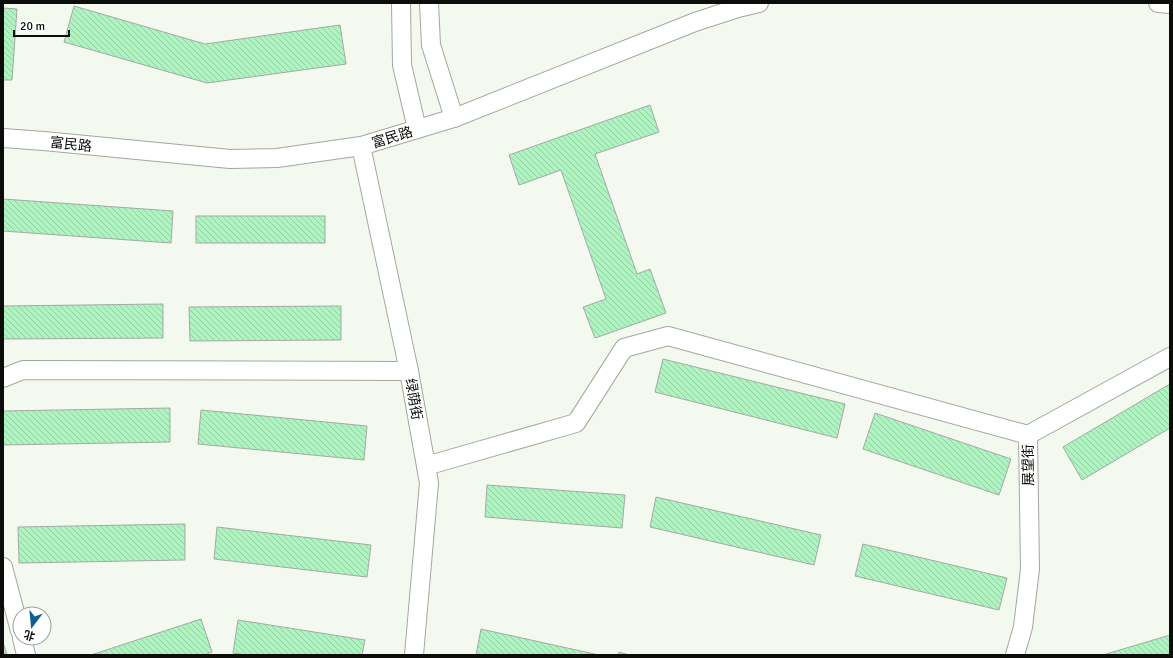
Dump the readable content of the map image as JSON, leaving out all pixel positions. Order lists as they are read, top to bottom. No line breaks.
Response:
{"streets":{"street":["富民路","绿荫街","展望街"]},"crossings":[["富民路","绿荫街"]],"scale_bar":"20 m","north":"bottom"}
